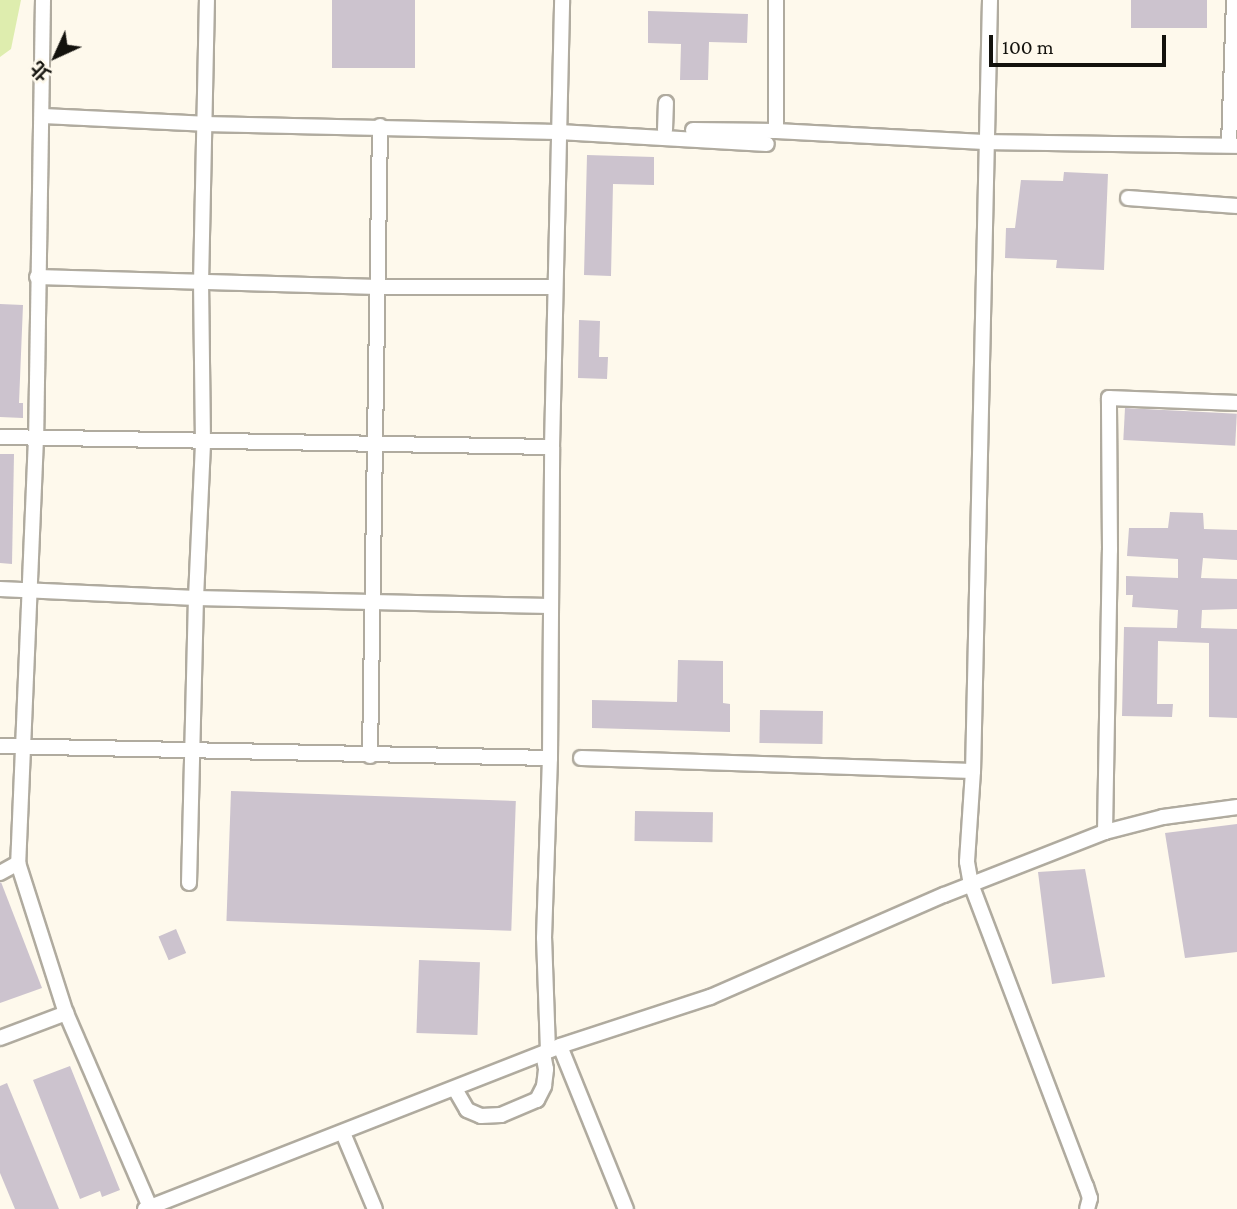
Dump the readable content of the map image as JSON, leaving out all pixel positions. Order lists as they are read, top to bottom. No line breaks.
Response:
{"scale_bar":"100 m","north":"bottom left"}
